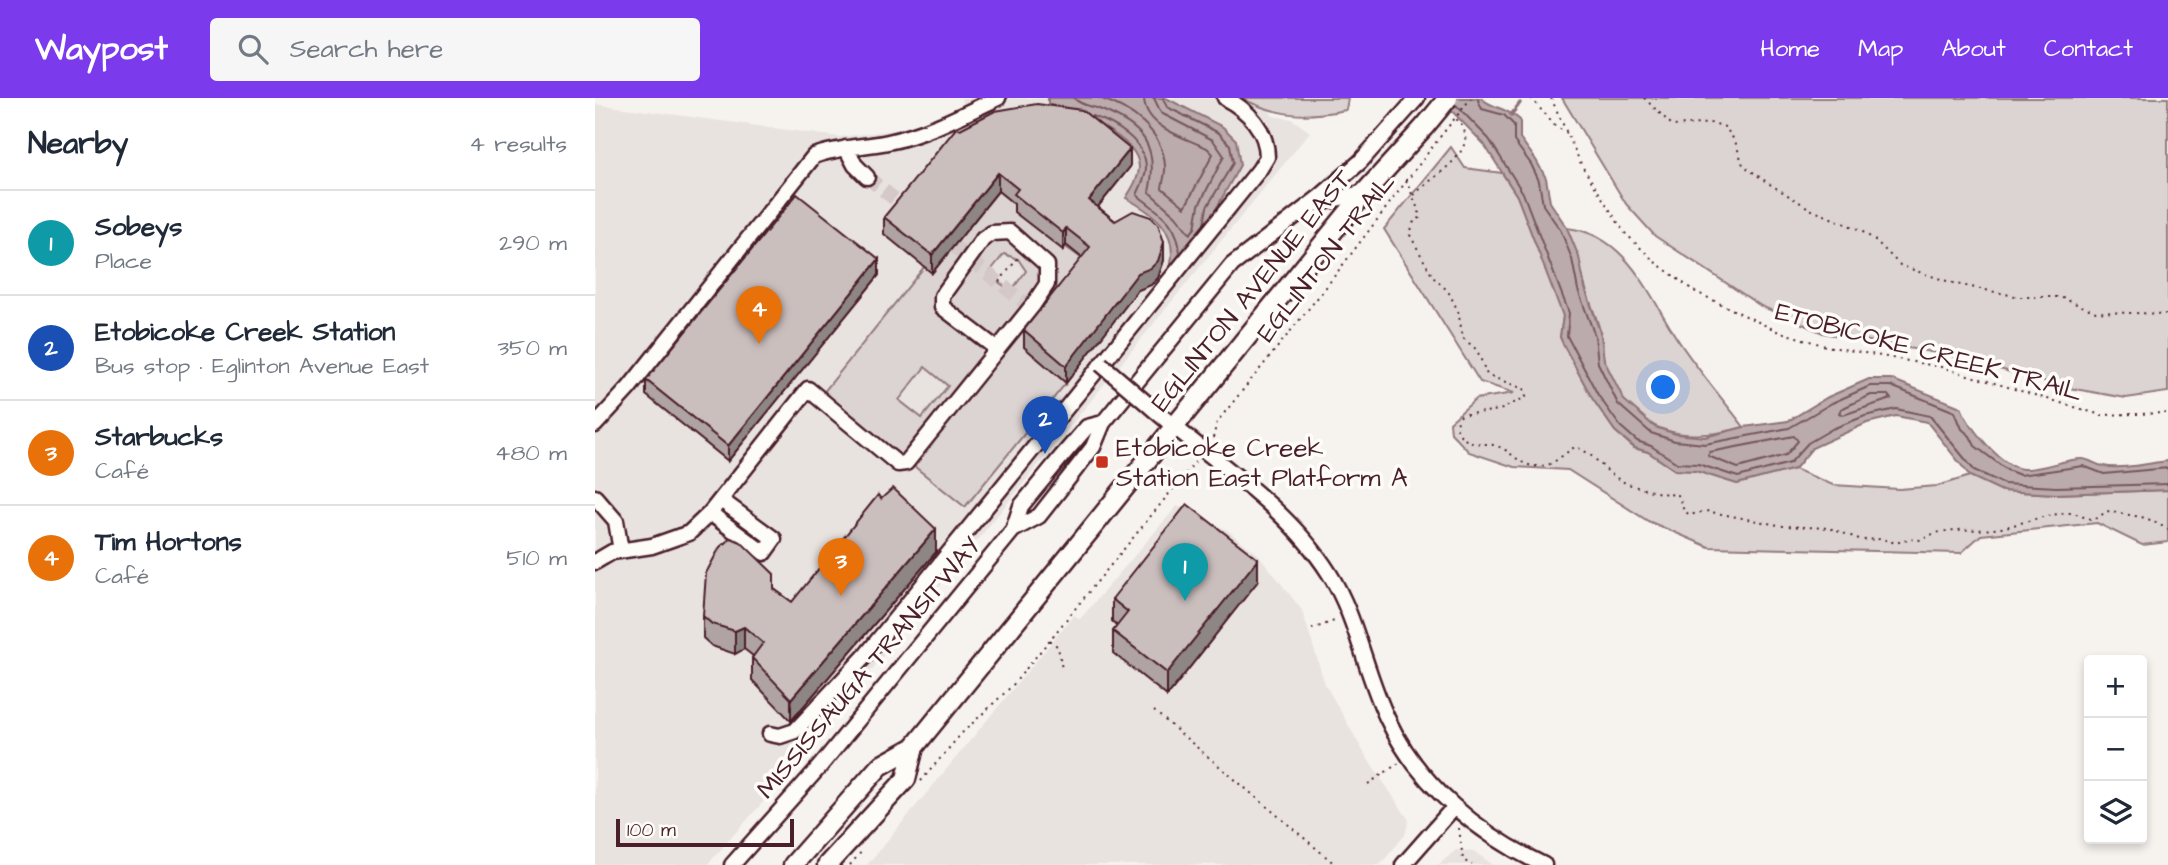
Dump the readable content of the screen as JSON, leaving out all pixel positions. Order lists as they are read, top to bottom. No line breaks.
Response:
{"streets":{"main road":["EGLINTON AVENUE EAST"],"street":["MISSISSAUGA TRANSITWAY"],"path":["EGLINTON TRAIL","ETOBICOKE CREEK TRAIL"]},"crossings":[["EGLINTON TRAIL","EGLINTON AVENUE EAST"],["EGLINTON AVENUE EAST","MISSISSAUGA TRANSITWAY"]],"places":{"transit":["Etobicoke Creek Station East Platform A"]},"scale_bar":"100 m","page":{"header":"Waypost","search":"Search here","nav":["Home","Map","About","Contact"],"heading":["Nearby","4 results"],"list":[{"mark":"1","name":"Sobeys","note":"Place","value":"290 m"},{"mark":"2","name":"Etobicoke Creek Station","note":"Bus stop · Eglinton Avenue East","value":"350 m"},{"mark":"3","name":"Starbucks","note":"Café","value":"480 m"},{"mark":"4","name":"Tim Hortons","note":"Café","value":"510 m"}],"pins":["4","2","3","1"],"map_buttons":["+","−"],"scale":"100 m"}}
